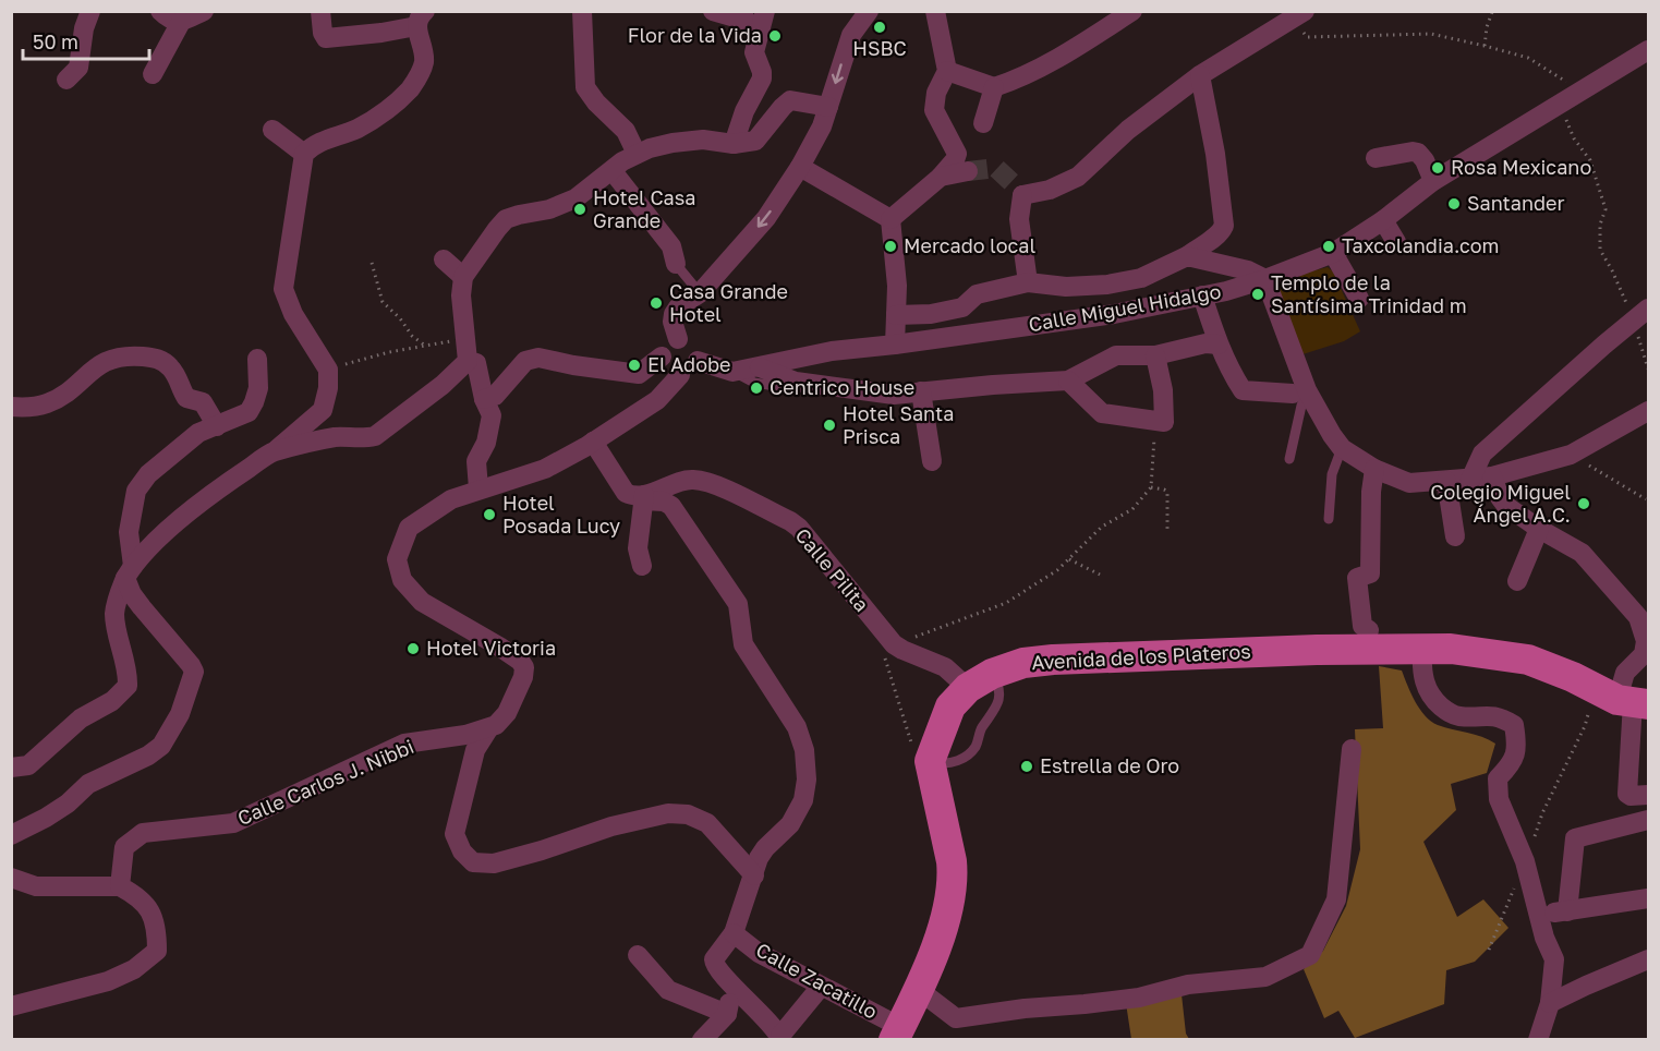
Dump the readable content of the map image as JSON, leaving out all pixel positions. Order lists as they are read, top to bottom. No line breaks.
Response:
{"streets":{"main road":["Avenida de los Plateros"],"street":["Calle Miguel Hidalgo","Calle Pilita","Calle Carlos J. Nibbi","Calle Zacatillo"]},"crossings":[["Calle Miguel Hidalgo","Calle Carlos J. Nibbi"],["Calle Pilita","Avenida de los Plateros"],["Calle Pilita","Calle Zacatillo"]],"places":["HSBC","Flor de la Vida","Rosa Mexicano","Santander","Hotel Casa Grande","Mercado local","Taxcolandia.com","Templo de la Santísima Trinidad m","Casa Grande Hotel","El Adobe","Centrico House","Hotel Santa Prisca","Colegio Miguel Ángel A.C.","Hotel Posada Lucy","Hotel Victoria","Estrella de Oro"],"scale_bar":"50 m"}
